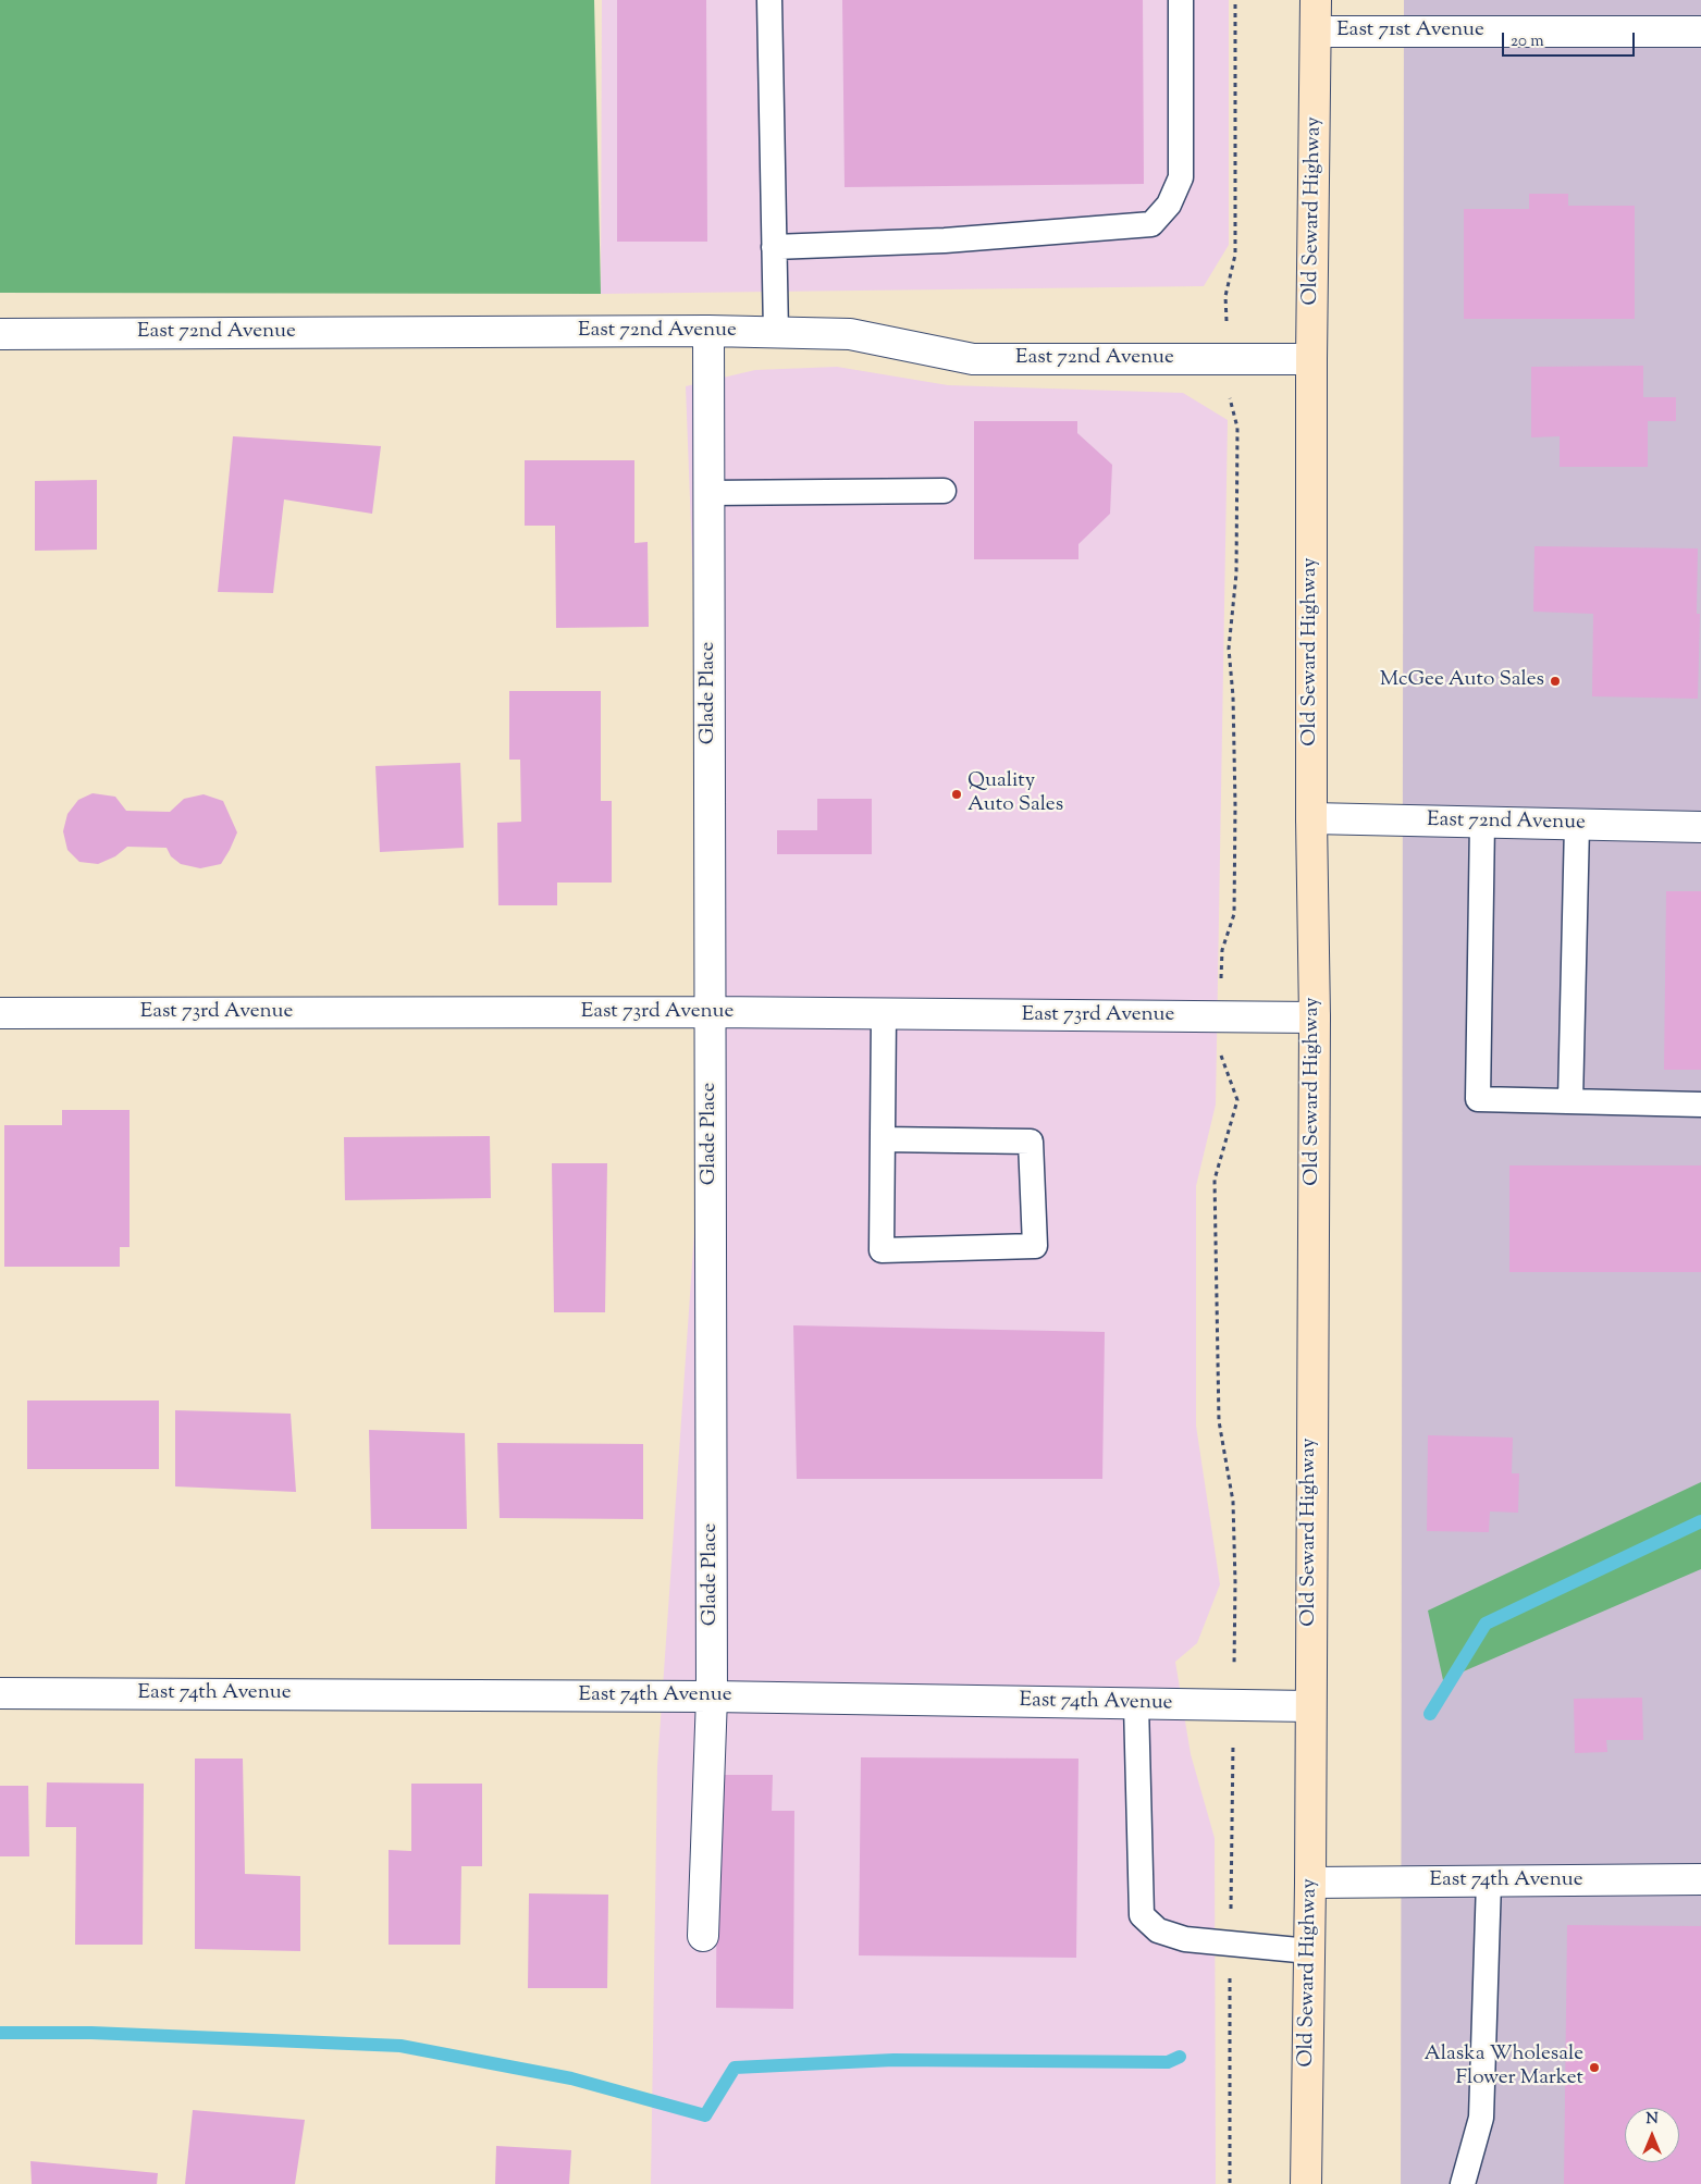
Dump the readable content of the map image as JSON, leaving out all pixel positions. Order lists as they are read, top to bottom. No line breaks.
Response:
{"streets":{"main road":["Old Seward Highway"],"street":["East 71st Avenue","East 72nd Avenue","Glade Place","East 73rd Avenue","East 74th Avenue"]},"crossings":[["East 71st Avenue","Old Seward Highway"],["Old Seward Highway","East 72nd Avenue"],["Old Seward Highway","East 73rd Avenue"],["Old Seward Highway","East 74th Avenue"],["East 72nd Avenue","Glade Place"],["Glade Place","East 73rd Avenue"],["Glade Place","East 74th Avenue"]],"places":["McGee Auto Sales","Quality Auto Sales","Alaska Wholesale Flower Market"],"scale_bar":"20 m","north":"top"}
